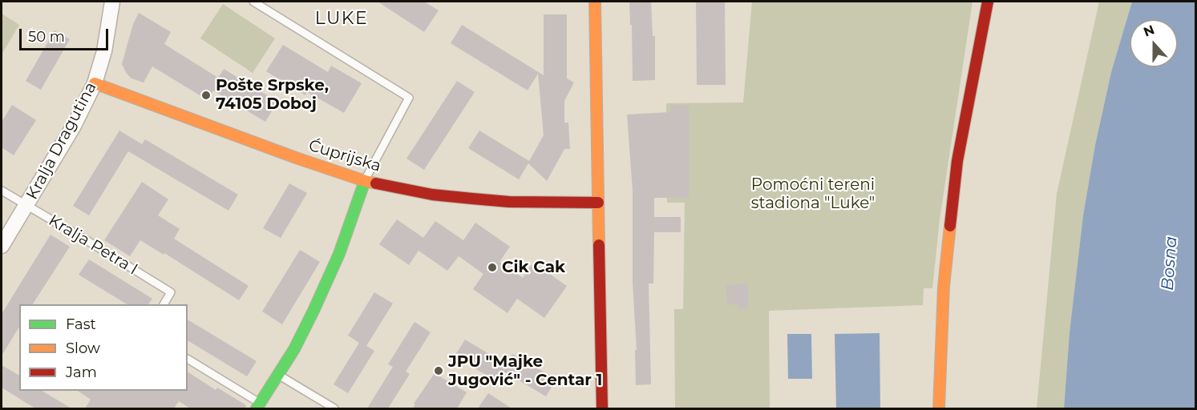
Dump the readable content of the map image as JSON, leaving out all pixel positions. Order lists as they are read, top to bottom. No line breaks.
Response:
{"streets":{"street":["Kralja Dragutina","Ćuprijska"],"lane":["Kralja Petra I"]},"crossings":[["Kralja Dragutina","Ćuprijska"],["Kralja Dragutina","Kralja Petra I"]],"districts":["LUKE"],"water":["Bosna"],"parks":["Pomoćni tereni stadiona \"Luke\""],"places":["Pošte Srpske, 74105 Doboj","Cik Cak","JPU \"Majke Jugović\" - Centar 1"],"legend":["Fast","Slow","Jam"],"scale_bar":"50 m","north":"top"}
